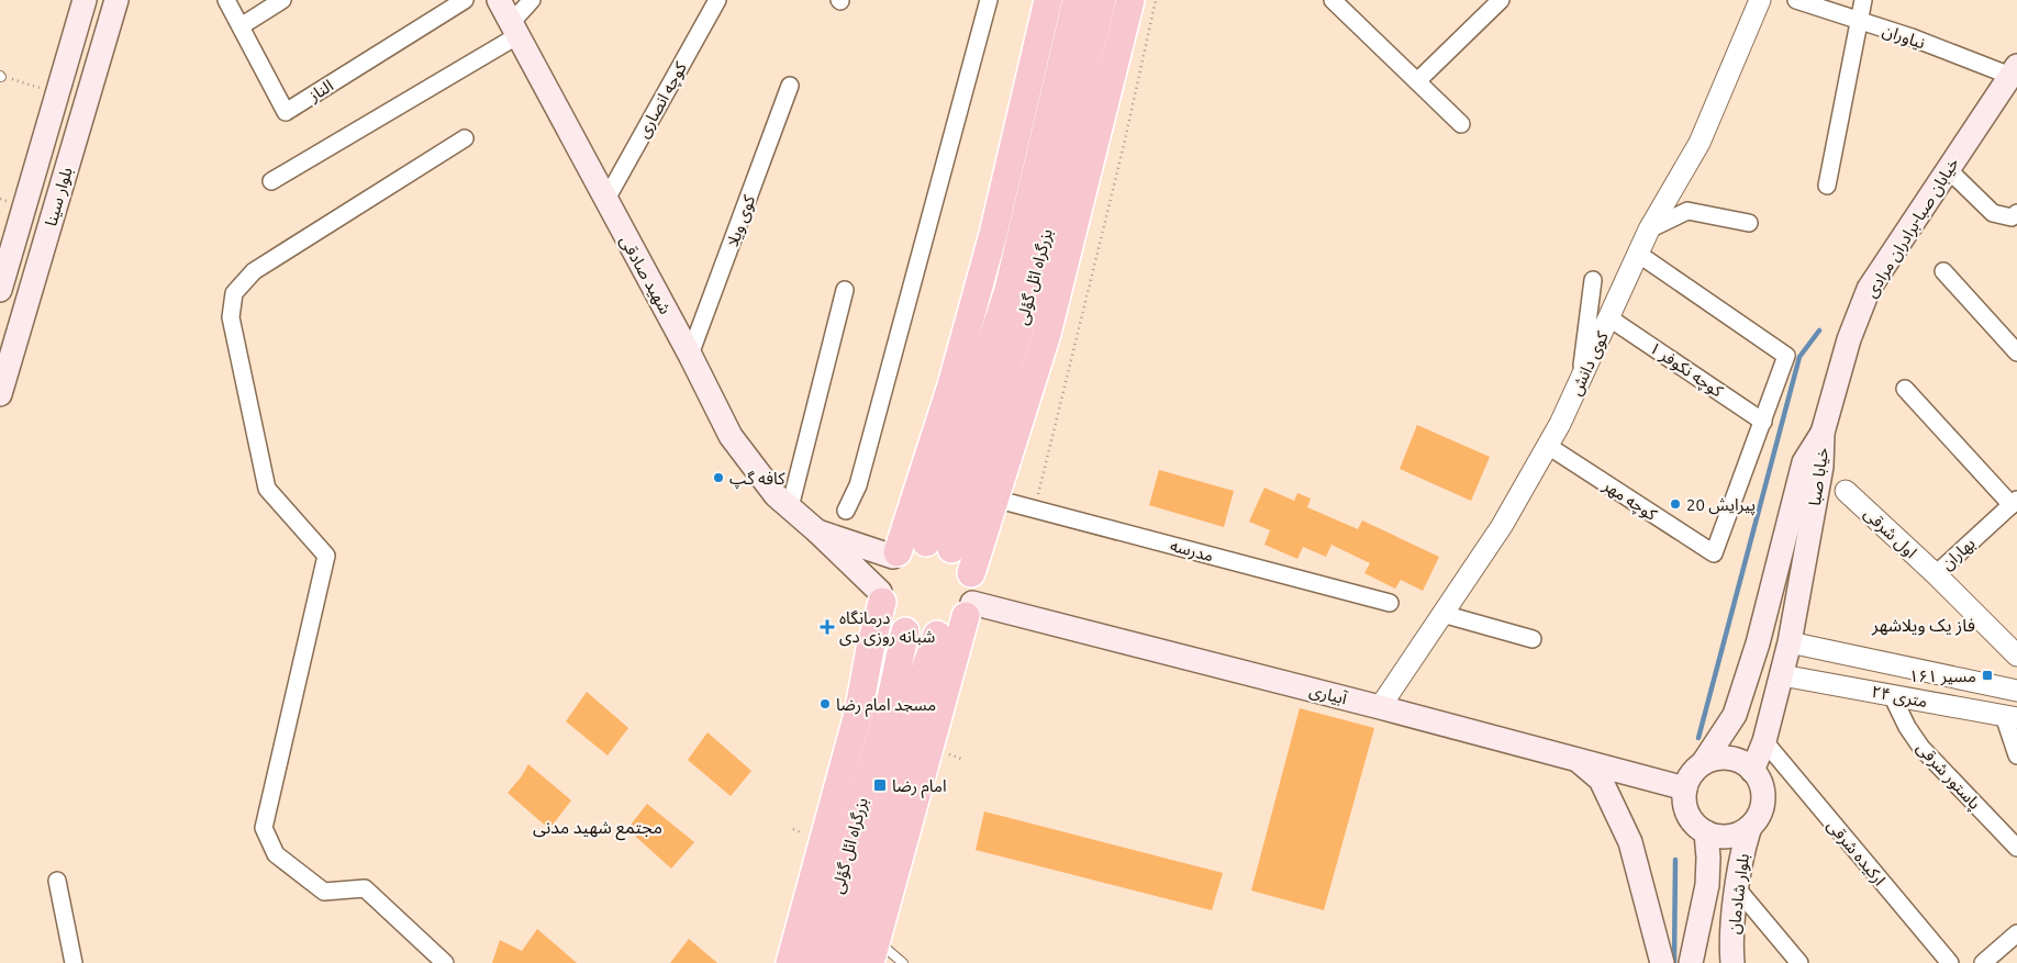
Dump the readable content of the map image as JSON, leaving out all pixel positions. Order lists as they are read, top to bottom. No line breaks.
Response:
{"streets":{"highway":["بزرگراه ائل گؤلی"],"main road":["بلوار سینا","خیابان صبا-برادران مرادی","شهید صادقی","خیابا صبا","آبیاری","بلوار شادمان"],"street":["نیاوران","الناز","کوچه انصاری","کوی ویلا","کوی دانش","کوچه نکوفر ۱","کوچه مهر","اول شرقی","مدرسه","بهاران","۲۴ متری","پاستور شرقی","ارکیده شرقی"]},"crossings":[["نیاوران","خیابان صبا-برادران مرادی"],["کوچه انصاری","شهید صادقی"],["کوی ویلا","شهید صادقی"],["خیابان صبا-برادران مرادی","خیابا صبا"],["شهید صادقی","بزرگراه ائل گؤلی"],["شهید صادقی","آبیاری"],["بزرگراه ائل گؤلی","آبیاری"],["کوی دانش","کوچه نکوفر ۱"],["کوی دانش","کوچه مهر"],["کوی دانش","آبیاری"],["کوچه نکوفر ۱","کوچه مهر"],["خیابا صبا","آبیاری"],["خیابا صبا","۲۴ متری"],["خیابا صبا","ارکیده شرقی"],["خیابا صبا","بلوار شادمان"],["اول شرقی","بهاران"],["آبیاری","بلوار شادمان"],["۲۴ متری","پاستور شرقی"]],"districts":["فاز یک ویلاشهر","مجتمع شهید مدنی"],"places":{"other":["کافه گپ","پیرایش 20","مسجد امام رضا"],"health":["درمانگاه شبانه روزی دی"],"transit":["مسیر ۱۶۱","امام رضا"]}}
